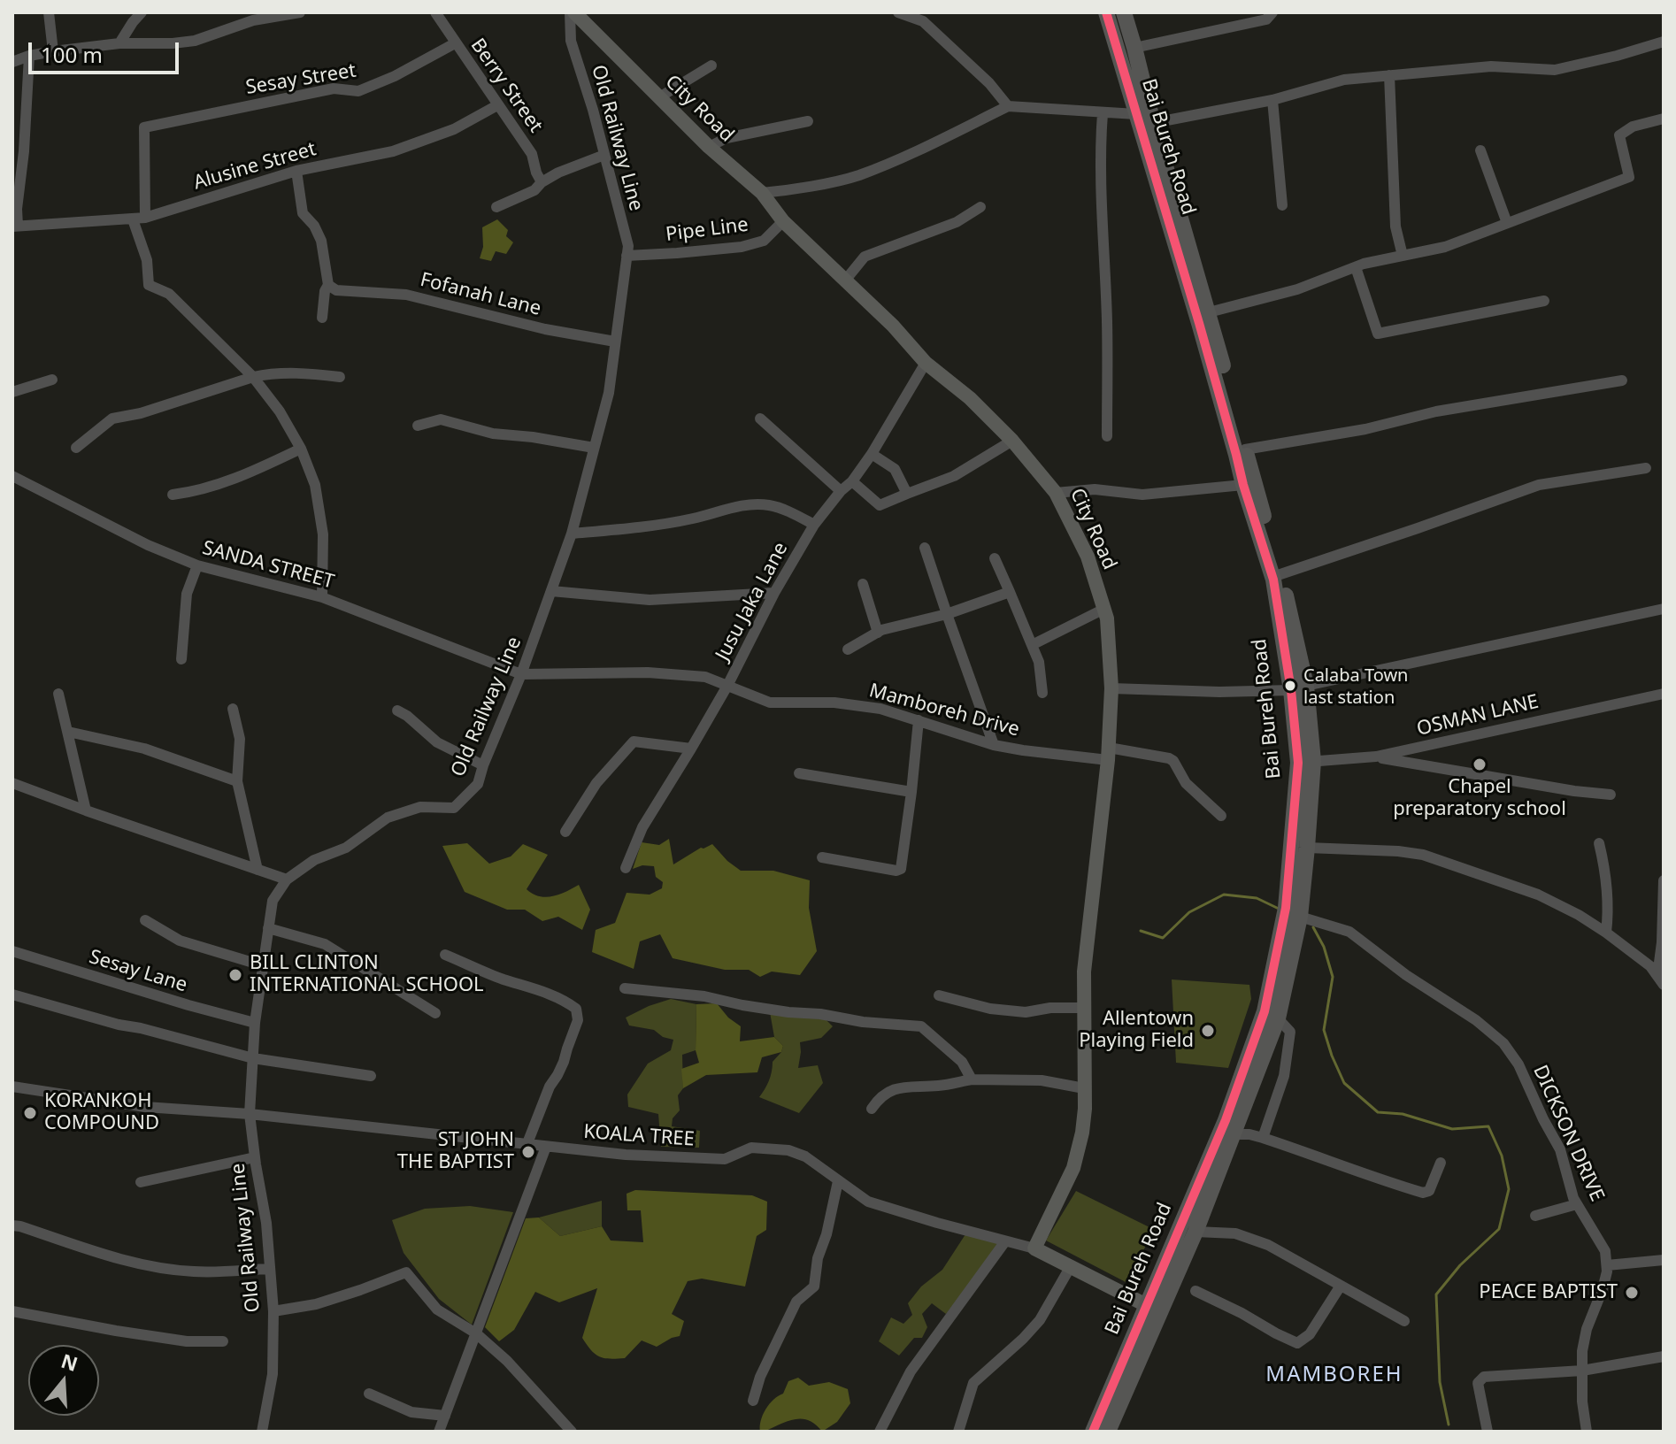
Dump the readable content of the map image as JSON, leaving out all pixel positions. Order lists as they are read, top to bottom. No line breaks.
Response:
{"streets":{"highway":["Bai Bureh Road"],"main road":["City Road"],"street":["Sesay Street","Berry Street","Old Railway Line","Alusine Street","Pipe Line","Fofanah Lane","SANDA STREET","Jusu Jaka Lane","Mamboreh Drive","OSMAN LANE","Sesay Lane","DICKSON DRIVE","KOALA TREE"]},"crossings":[["Sesay Street","Berry Street"],["Sesay Street","Alusine Street"],["Berry Street","Alusine Street"],["City Road","Old Railway Line"],["City Road","Pipe Line"],["City Road","Jusu Jaka Lane"],["City Road","Mamboreh Drive"],["City Road","KOALA TREE"],["Old Railway Line","Pipe Line"],["Old Railway Line","Fofanah Lane"],["Old Railway Line","SANDA STREET"],["Old Railway Line","Mamboreh Drive"],["Old Railway Line","Sesay Lane"],["Old Railway Line","KOALA TREE"],["Bai Bureh Road","OSMAN LANE"],["Bai Bureh Road","DICKSON DRIVE"],["SANDA STREET","Mamboreh Drive"],["Jusu Jaka Lane","Mamboreh Drive"]],"districts":["MAMBOREH"],"places":["Calaba Town last station","Chapel preparatory school","BILL CLINTON INTERNATIONAL SCHOOL","Allentown Playing Field","KORANKOH COMPOUND","ST JOHN THE BAPTIST","PEACE BAPTIST"],"scale_bar":"100 m","north":"top"}
